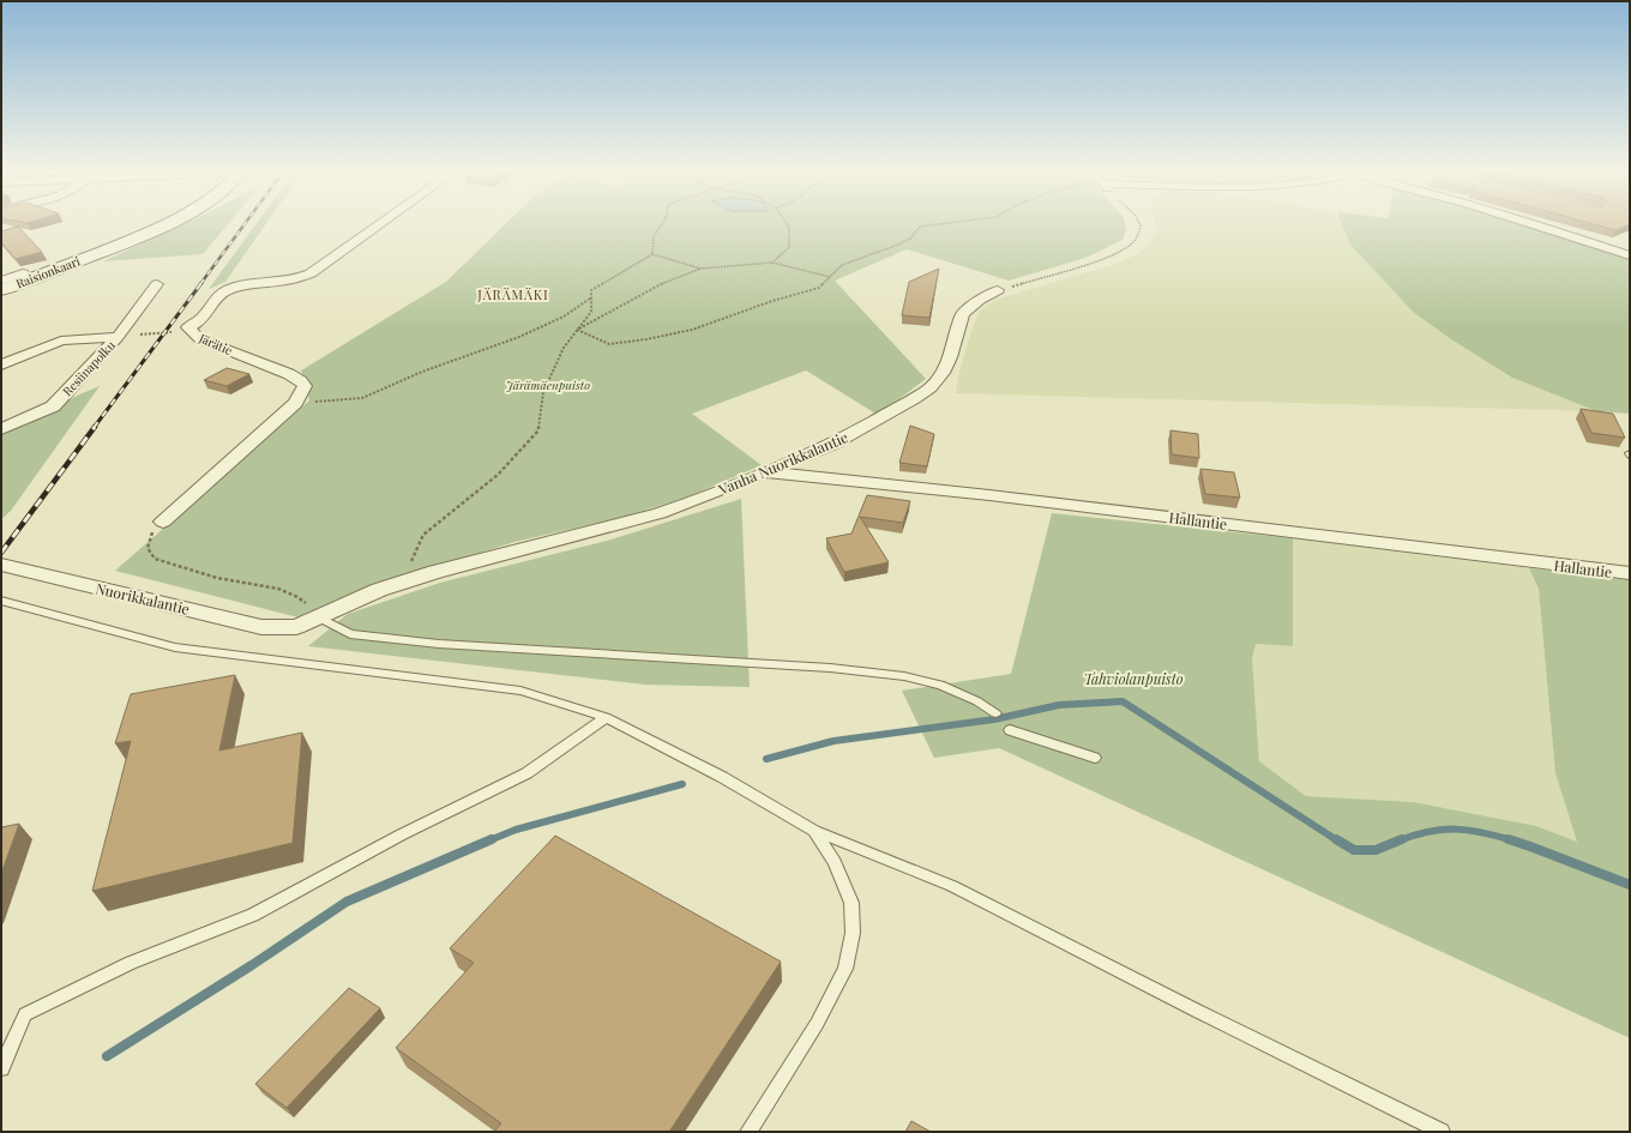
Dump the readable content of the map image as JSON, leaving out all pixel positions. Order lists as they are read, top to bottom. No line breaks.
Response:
{"streets":{"main road":["Raisionkaari"],"street":["Järätie","Resiinapolku","Vanha Nuorikkalantie","Hallantie","Nuorikkalantie"]},"crossings":[["Vanha Nuorikkalantie","Hallantie"],["Vanha Nuorikkalantie","Nuorikkalantie"]],"districts":["JÄRÄMÄKI"],"parks":["Järämäenpuisto","Tahviolanpuisto"]}
